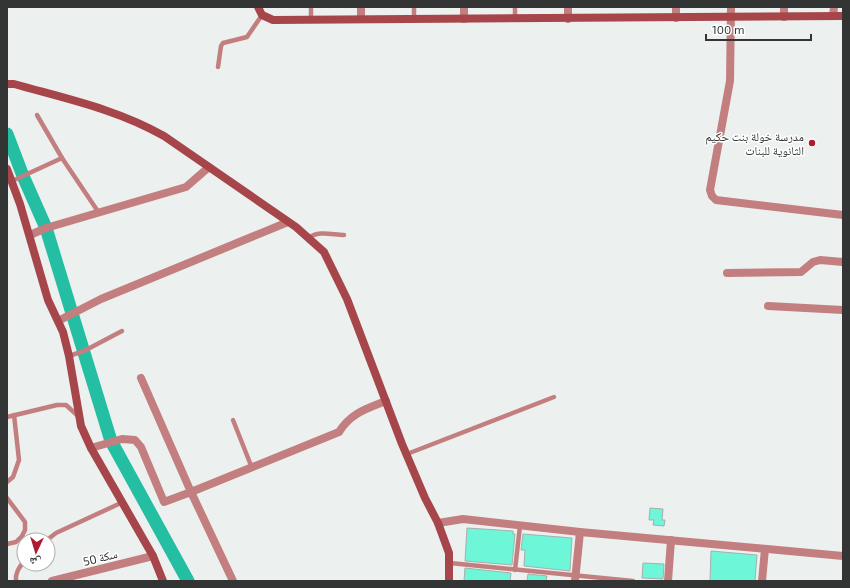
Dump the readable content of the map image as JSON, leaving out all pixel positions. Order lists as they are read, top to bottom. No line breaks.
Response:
{"streets":{"street":["سكة 50"]},"places":["مدرسة خولة بنت حكيم الثانوية للبنات"],"scale_bar":"100 m","north":"bottom"}
